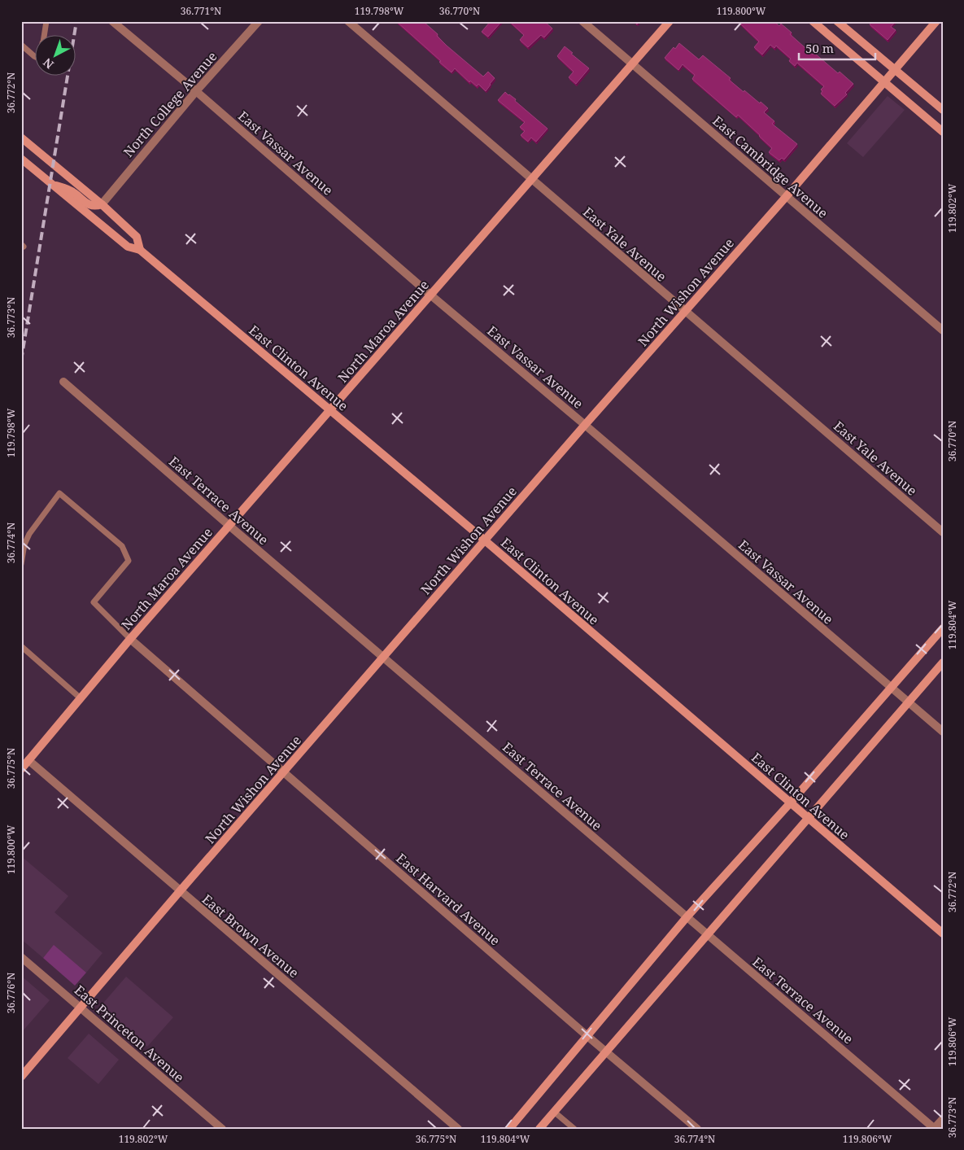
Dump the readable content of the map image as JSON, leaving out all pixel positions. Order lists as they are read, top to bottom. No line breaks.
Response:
{"streets":{"main road":["North Wishon Avenue","North Maroa Avenue","East Clinton Avenue"],"street":["North College Avenue","East Vassar Avenue","East Cambridge Avenue","East Yale Avenue","East Terrace Avenue","East Harvard Avenue","East Brown Avenue","East Princeton Avenue"]},"crossings":[["North College Avenue","East Vassar Avenue"],["North College Avenue","East Clinton Avenue"],["East Vassar Avenue","North Wishon Avenue"],["East Vassar Avenue","North Maroa Avenue"],["East Cambridge Avenue","North Wishon Avenue"],["East Cambridge Avenue","North Maroa Avenue"],["East Yale Avenue","North Wishon Avenue"],["East Yale Avenue","North Maroa Avenue"],["North Wishon Avenue","East Clinton Avenue"],["North Wishon Avenue","East Terrace Avenue"],["North Wishon Avenue","East Harvard Avenue"],["North Wishon Avenue","East Brown Avenue"],["North Wishon Avenue","East Princeton Avenue"],["North Maroa Avenue","East Clinton Avenue"],["North Maroa Avenue","East Terrace Avenue"],["North Maroa Avenue","East Harvard Avenue"],["North Maroa Avenue","East Brown Avenue"]],"scale_bar":"50 m","north":"bottom left","coordinates":["36.771°N","119.798°W","36.770°N","119.800°W","36.772°N","119.802°W","36.773°N","36.774°N","119.804°W","36.775°N","36.776°N","119.806°W"]}
